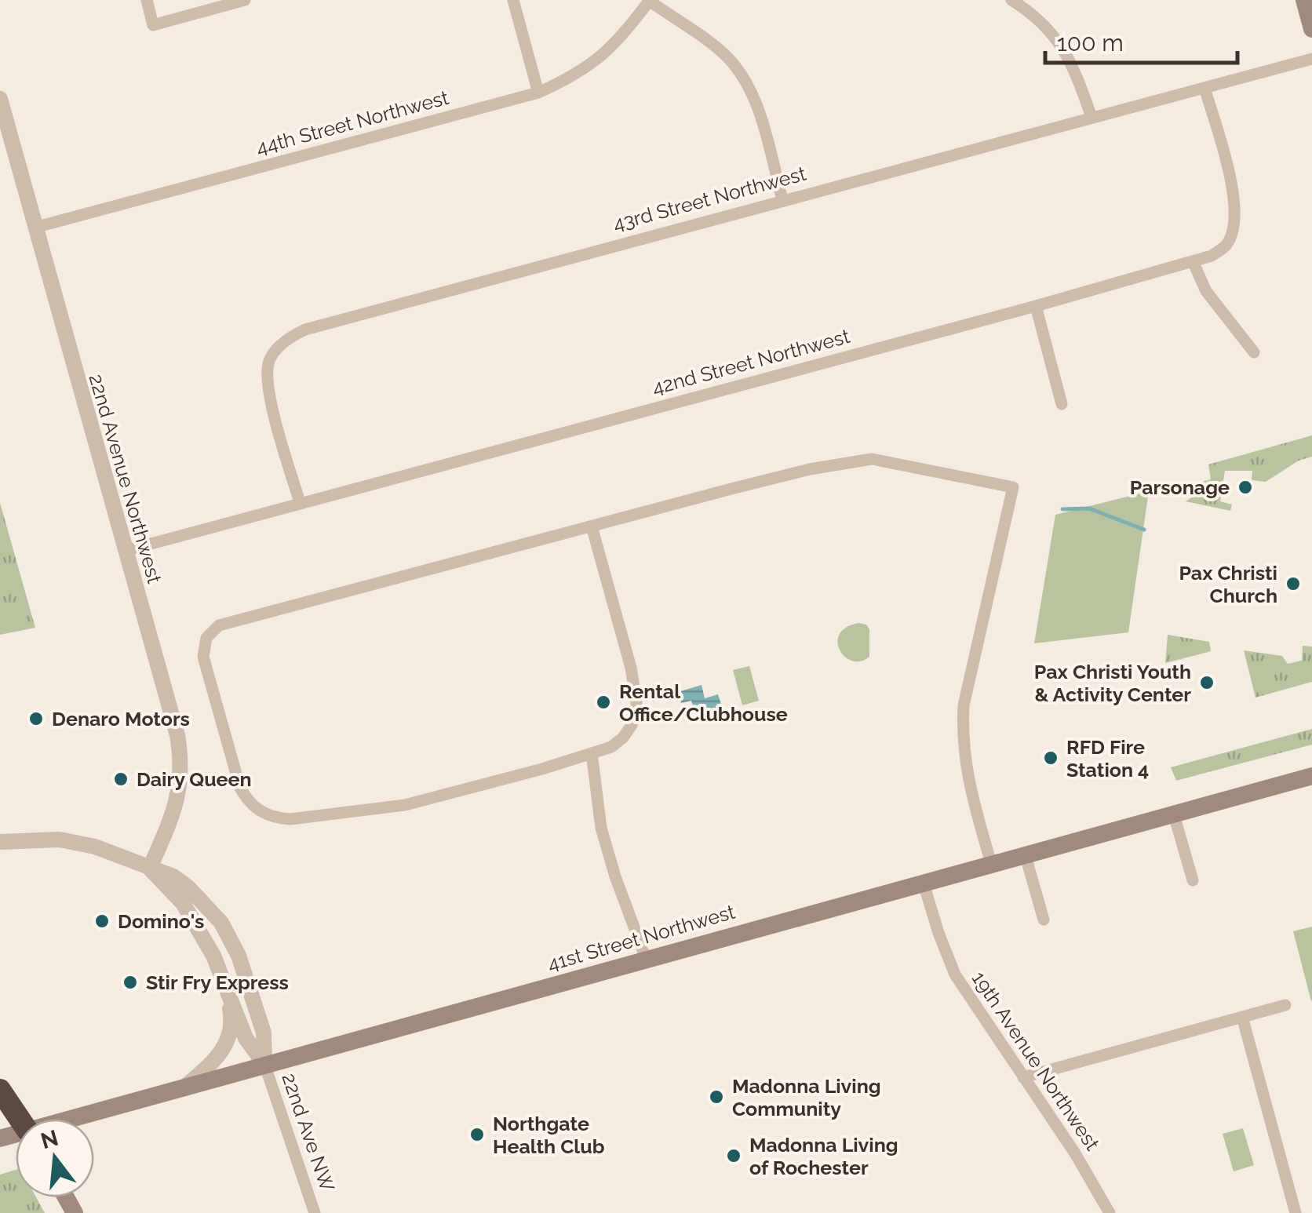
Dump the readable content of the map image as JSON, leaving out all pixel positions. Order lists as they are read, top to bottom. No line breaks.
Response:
{"streets":{"main road":["41st Street Northwest"],"street":["44th Street Northwest","43rd Street Northwest","42nd Street Northwest","22nd Avenue Northwest","19th Avenue Northwest","22nd Ave NW"]},"crossings":[["44th Street Northwest","22nd Avenue Northwest"],["43rd Street Northwest","42nd Street Northwest"],["42nd Street Northwest","22nd Avenue Northwest"],["41st Street Northwest","19th Avenue Northwest"],["41st Street Northwest","22nd Ave NW"]],"places":["Parsonage","Pax Christi Church","Pax Christi Youth & Activity Center","Rental Office/Clubhouse","Denaro Motors","RFD Fire Station 4","Dairy Queen","Domino's","Stir Fry Express","Madonna Living Community","Northgate Health Club","Madonna Living of Rochester"],"scale_bar":"100 m","north":"top"}
